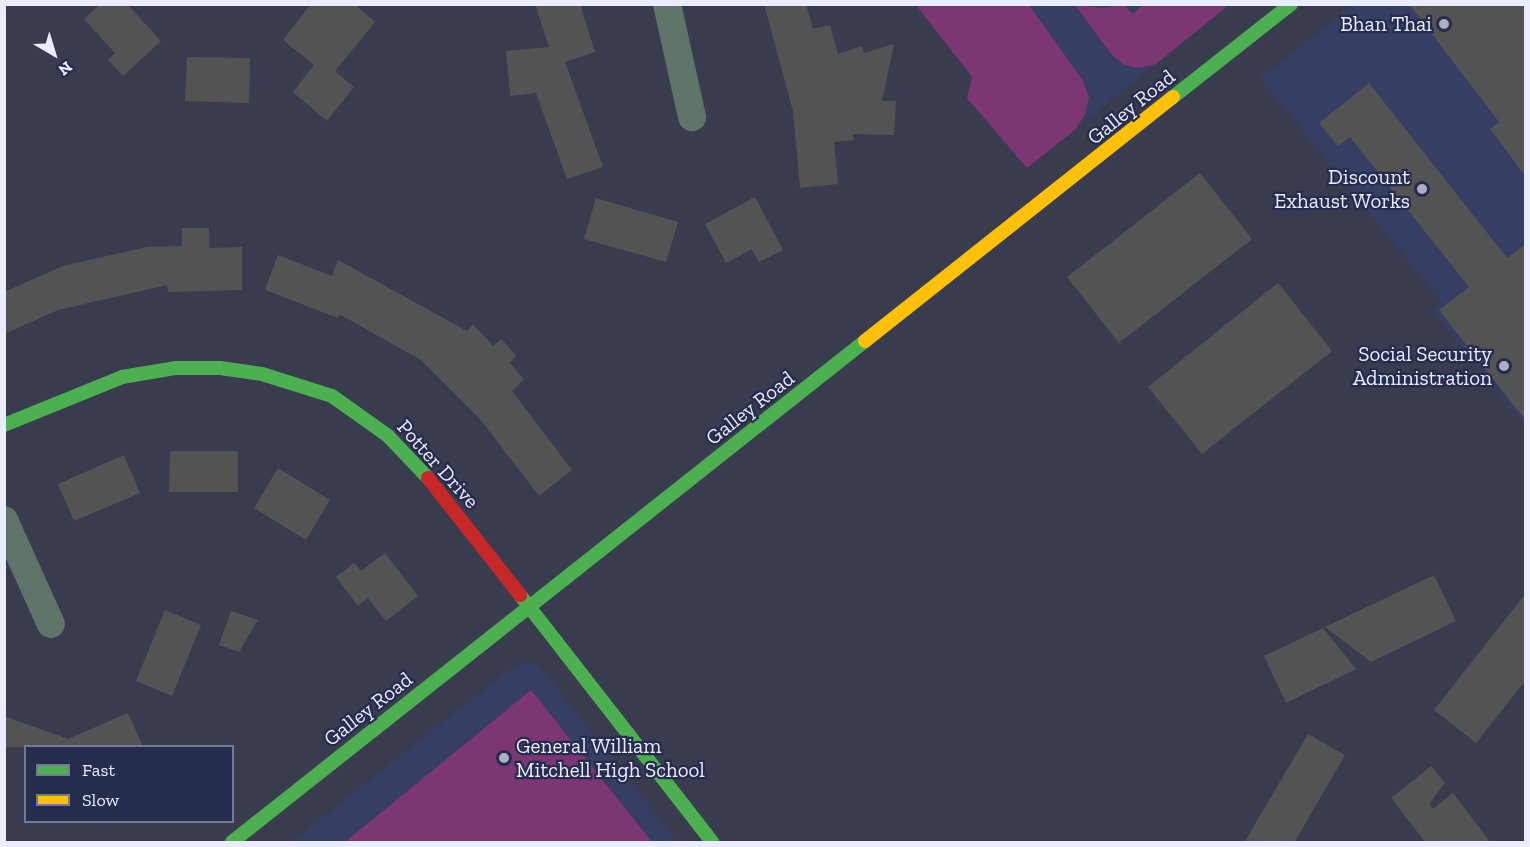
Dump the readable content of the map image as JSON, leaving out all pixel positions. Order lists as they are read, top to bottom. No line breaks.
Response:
{"streets":{"main road":["Galley Road","Potter Drive"]},"crossings":[["Galley Road","Potter Drive"]],"places":["Bhan Thai","Discount Exhaust Works","Social Security Administration","General William Mitchell High School"],"legend":["Fast","Slow"],"north":"bottom right"}
